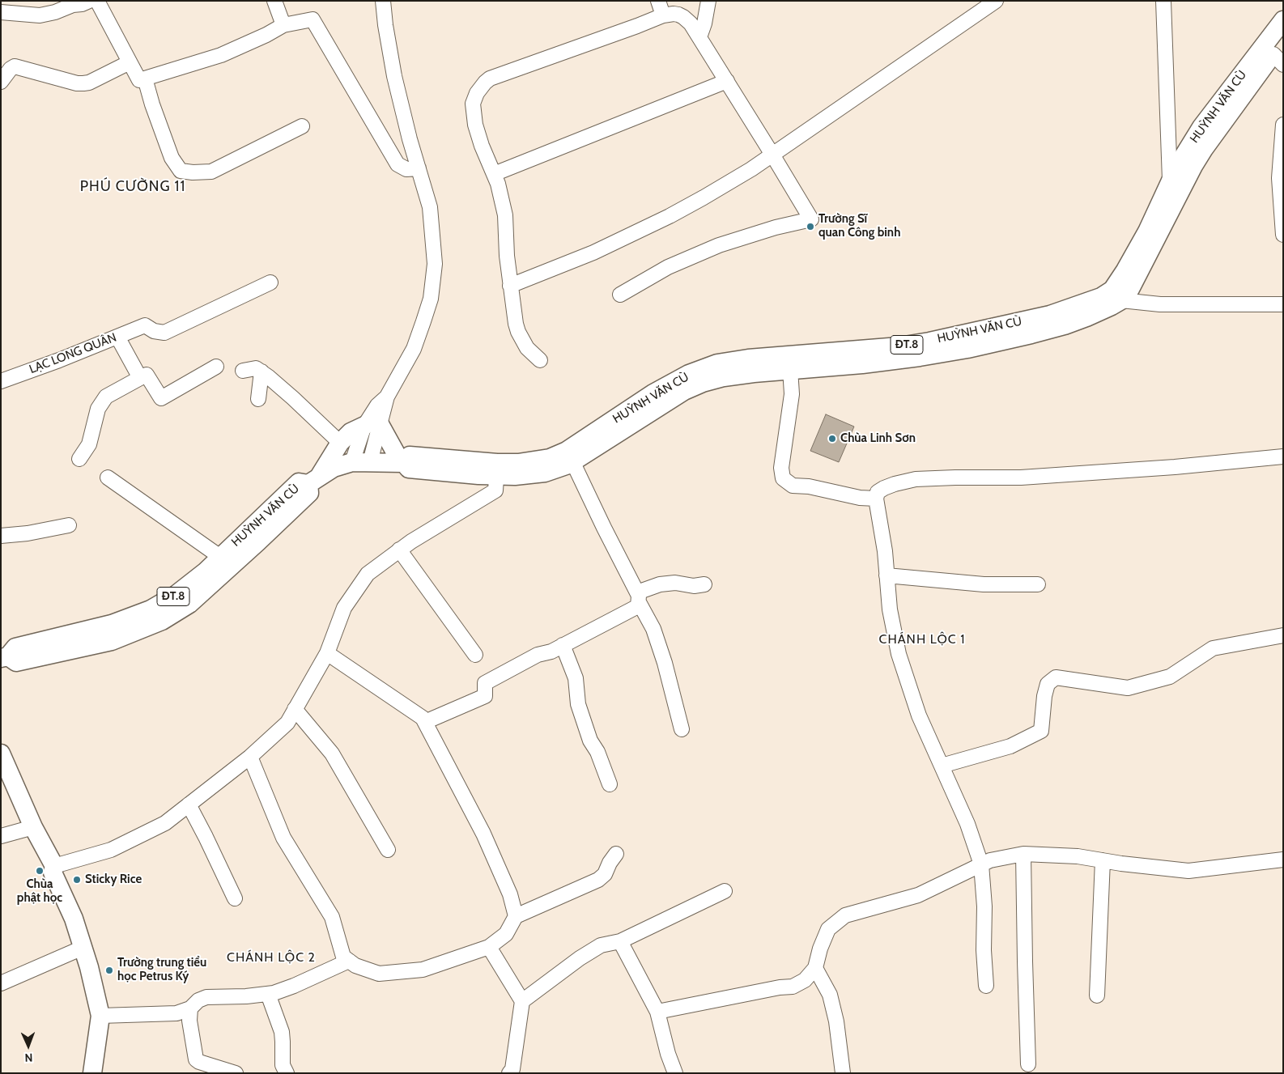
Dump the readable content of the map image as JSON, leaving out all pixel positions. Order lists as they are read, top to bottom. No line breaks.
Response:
{"streets":{"main road":["HUỲNH VĂN CÙ","ĐT.8"],"street":["LẠC LONG QUÂN"]},"districts":["PHÚ CƯỜNG 11","CHÁNH LỘC 1","CHÁNH LỘC 2"],"places":["Trường Sĩ quan Công binh","Chùa Linh Sơn","Chùa phật học","Sticky Rice","Trường trung tiểu học Petrus Ký"],"north":"bottom"}
